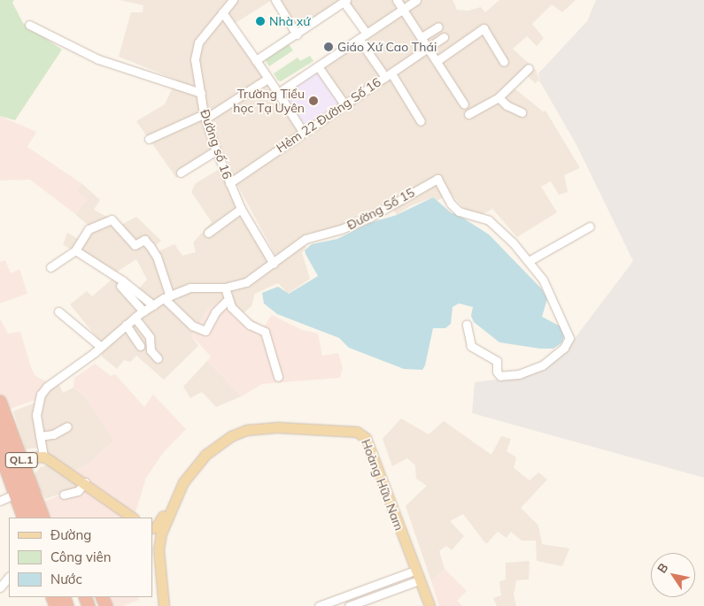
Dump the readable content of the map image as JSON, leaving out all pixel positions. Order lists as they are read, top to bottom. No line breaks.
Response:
{"streets":{"highway":["QL.1"],"main road":["Hoàng Hữu Nam"],"street":["Hẻm 22 Đường Số 16","Đường số 16","Đường Số 15"]},"crossings":[["Hẻm 22 Đường Số 16","Đường số 16"],["Đường số 16","Đường Số 15"]],"places":["Nhà xứ","Giáo Xứ Cao Thái","Trường Tiểu học Tạ Uyên"],"legend":["Đường","Công viên","Nước"],"north":"top left"}
